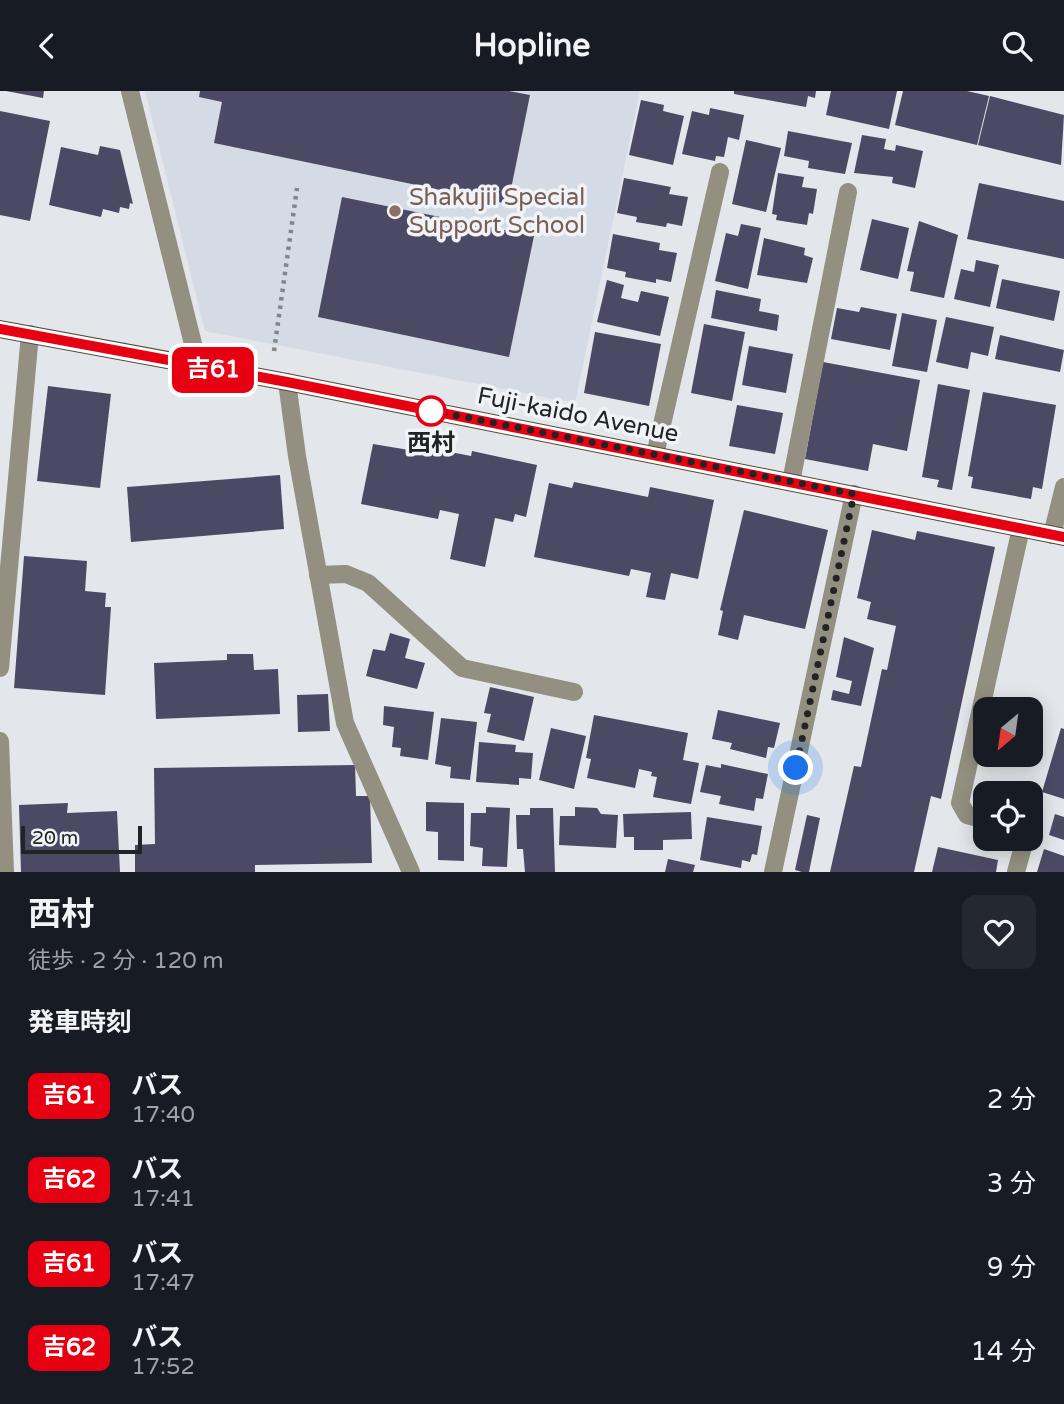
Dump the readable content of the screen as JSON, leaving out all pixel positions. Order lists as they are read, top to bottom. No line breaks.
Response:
{"streets":{"main road":["Fuji-kaido Avenue"]},"places":["Shakujii Special Support School","西村"],"lines":["bus line 吉61"],"scale_bar":"20 m","north":"bottom left","page":{"header":"Hopline","on_map":"吉61","scale":"20 m","heading":[["西村","徒歩 · 2 分 · 120 m"],"発車時刻"],"list":[{"mark":"吉61","name":"バス","note":"17:40","value":"2 分"},{"mark":"吉62","name":"バス","note":"17:41","value":"3 分"},{"mark":"吉61","name":"バス","note":"17:47","value":"9 分"},{"mark":"吉62","name":"バス","note":"17:52","value":"14 分"}]}}
